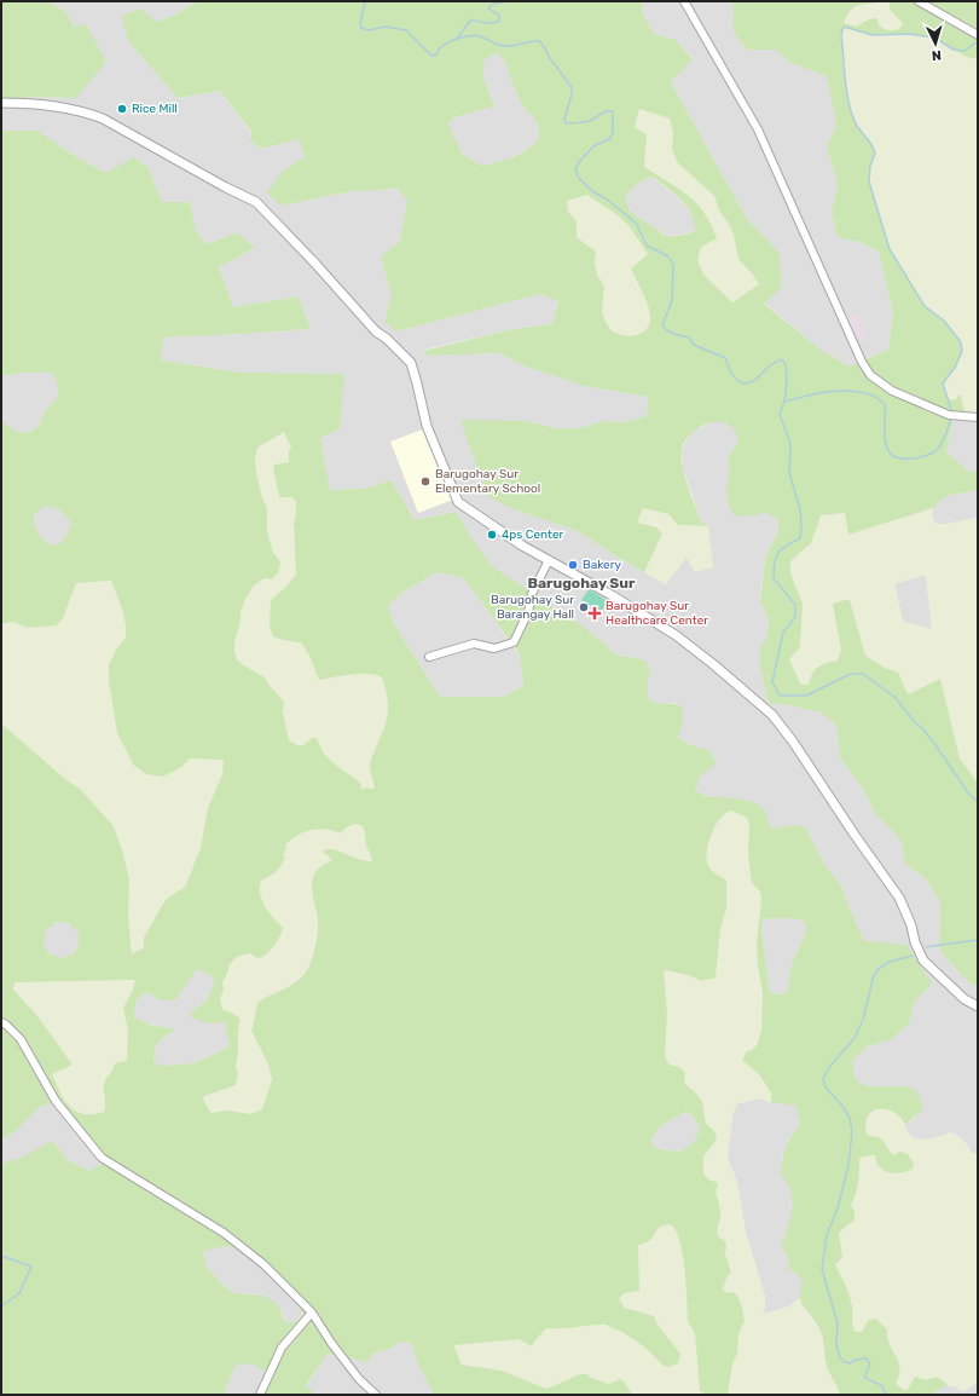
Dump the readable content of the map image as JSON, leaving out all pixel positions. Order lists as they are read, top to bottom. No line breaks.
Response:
{"districts":["Barugohay Sur"],"places":{"other":["Rice Mill","Barugohay Sur Elementary School","4ps Center","Bakery","Barugohay Sur Barangay Hall"],"health":["Barugohay Sur Healthcare Center"]},"north":"bottom"}
